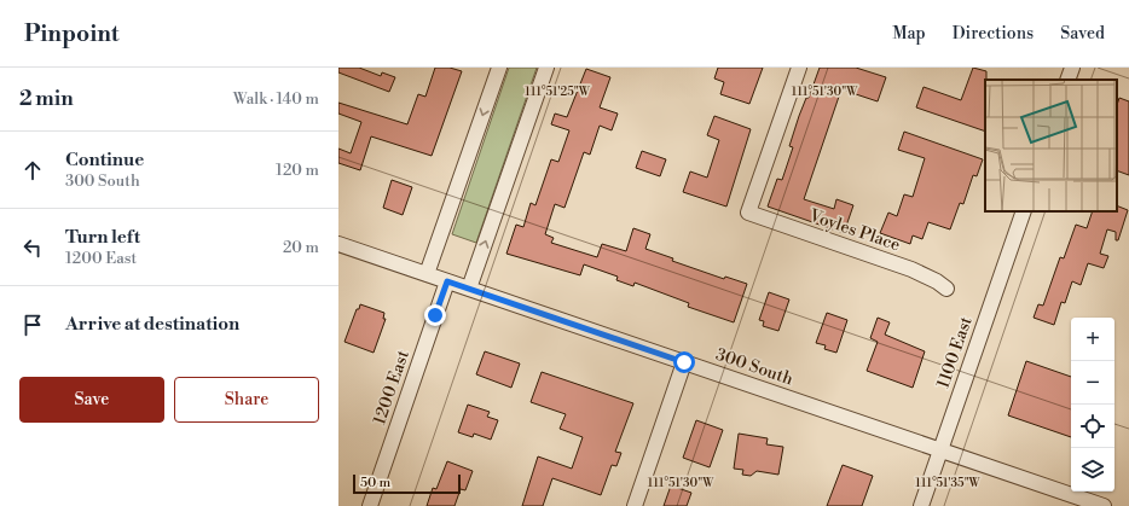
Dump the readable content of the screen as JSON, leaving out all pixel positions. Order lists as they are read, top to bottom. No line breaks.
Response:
{"streets":{"street":["Voyles Place","1100 East","300 South","1200 East"]},"crossings":[["1100 East","300 South"],["300 South","1200 East"]],"scale_bar":"50 m","page":{"header":"Pinpoint","nav":["Map","Directions","Saved"],"heading":["2 min","Walk · 140 m"],"list":[["Continue","300 South","120 m"],["Turn left","1200 East","20 m"],"Arrive at destination"],"map_buttons":["+","−"],"buttons":["Save","Share"],"scale":"50 m"},"coordinates":["111°51'25\"W","111°51'30\"W","111°51'35\"W"]}
